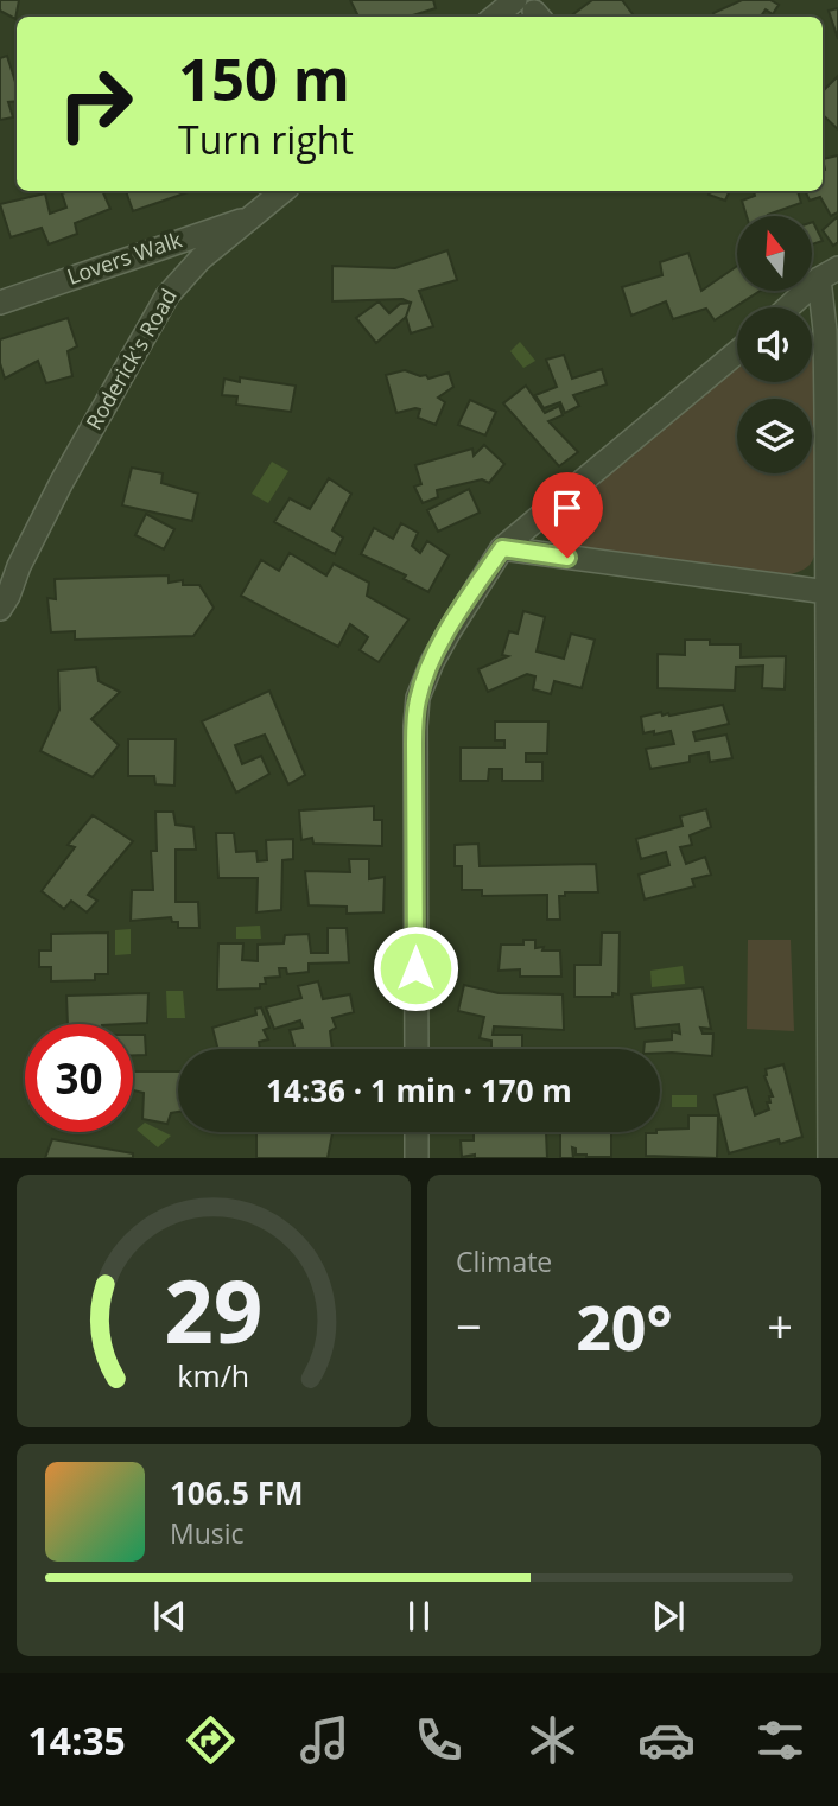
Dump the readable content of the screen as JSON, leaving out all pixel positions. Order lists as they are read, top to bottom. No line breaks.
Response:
{"streets":{"street":["Lovers Walk","Roderick's Road"]},"crossings":[["Lovers Walk","Roderick's Road"]],"north":"top","page":{"turn":["150 m","Turn right"],"limit":"30","trip":"14:36 · 1 min · 170 m","tile":"Climate","heat":["−","20°","+"],"song":["106.5 FM","Music"],"tabs":"14:35","gauge":["29","km/h"]}}
